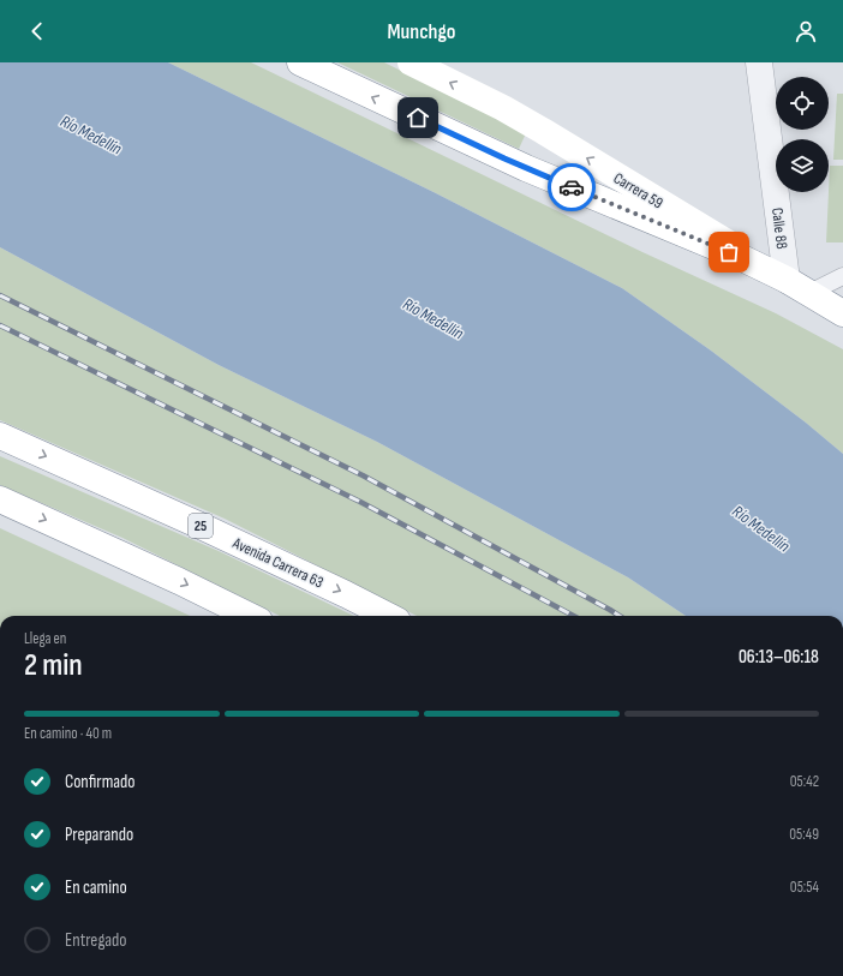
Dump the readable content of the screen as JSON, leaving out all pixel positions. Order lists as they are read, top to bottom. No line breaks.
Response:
{"streets":{"main road":["Carrera 59","25","Avenida Carrera 63"],"street":["Calle 88"]},"crossings":[["Carrera 59","Calle 88"]],"water":["Río Medellín"],"page":{"header":"Munchgo","heading":["2 min","Llega en","06:13–06:18"],"bar":"En camino · 40 m","list":[["Confirmado","05:42"],["Preparando","05:49"],["En camino","05:54"],"Entregado"]}}
